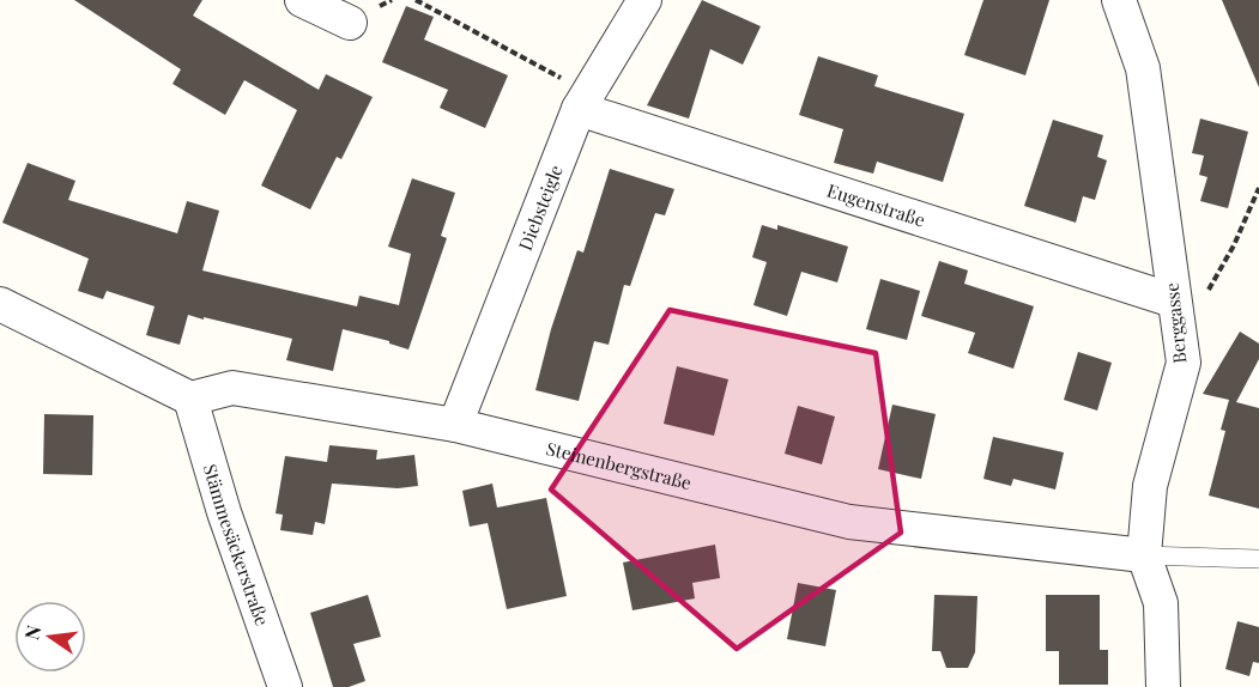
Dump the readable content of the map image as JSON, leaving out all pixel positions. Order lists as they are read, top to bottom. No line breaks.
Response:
{"streets":{"street":["Eugenstraße","Diebsteigle","Berggasse","Steinenbergstraße","Stämmesäckerstraße"]},"crossings":[["Eugenstraße","Diebsteigle"],["Eugenstraße","Berggasse"],["Diebsteigle","Steinenbergstraße"],["Berggasse","Steinenbergstraße"],["Steinenbergstraße","Stämmesäckerstraße"]],"north":"left"}
